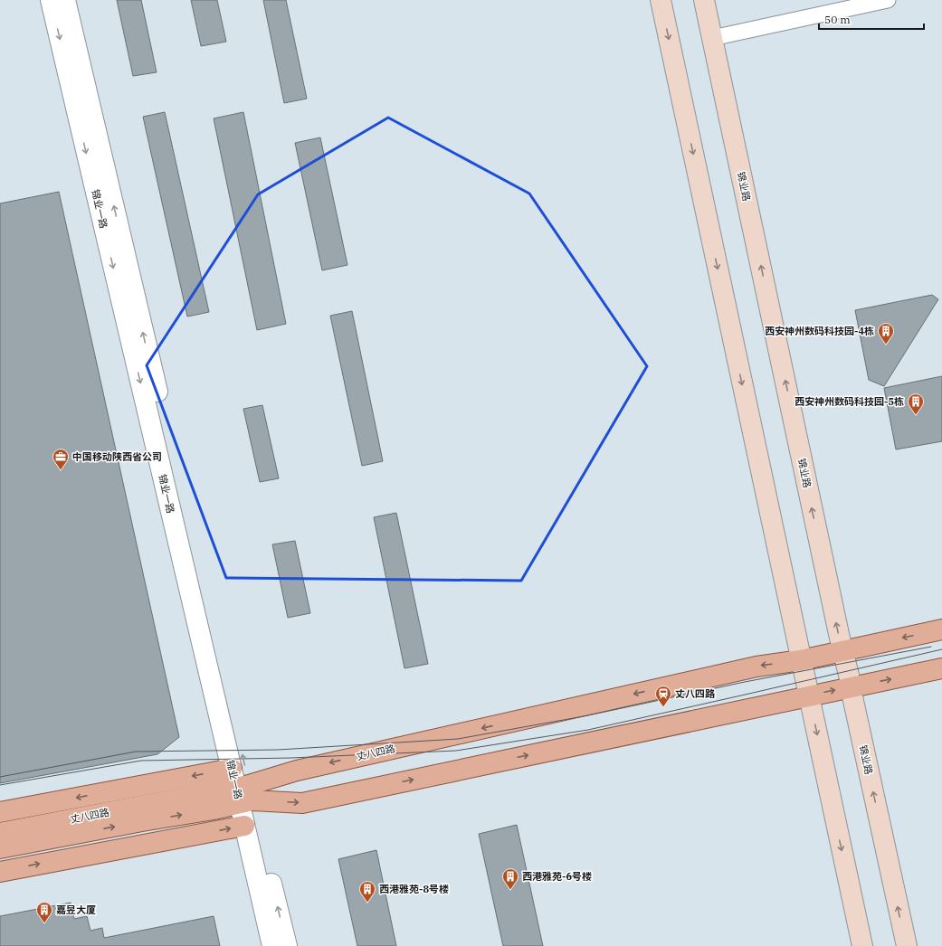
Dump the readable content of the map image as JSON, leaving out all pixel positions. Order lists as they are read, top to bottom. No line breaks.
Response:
{"streets":{"main road":["锦业路","丈八四路"],"street":["锦业一路"]},"crossings":[["锦业路","丈八四路"],["锦业一路","丈八四路"]],"places":{"building":["西安神州数码科技园-4栋","西安神州数码科技园-5栋","西港雅苑-6号楼","西港雅苑-8号楼","嘉昱大厦"],"office":["中国移动陕西省公司"],"station":["丈八四路"]},"scale_bar":"50 m"}
